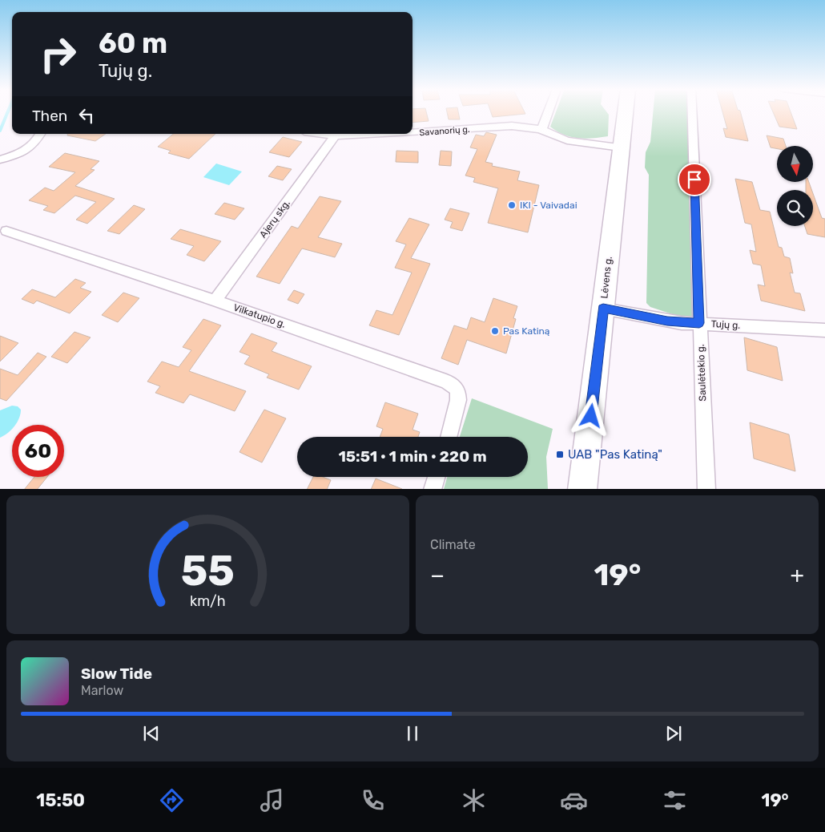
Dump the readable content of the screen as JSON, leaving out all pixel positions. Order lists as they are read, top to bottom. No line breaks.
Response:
{"streets":{"main road":["Lėvens g."],"street":["Savanorių g.","Ajerų skg.","Vilkatupio g.","Tujų g.","Saulėtekio g."]},"crossings":[["Savanorių g.","Ajerų skg."],["Savanorių g.","Lėvens g."],["Ajerų skg.","Vilkatupio g."],["Lėvens g.","Tujų g."],["Tujų g.","Saulėtekio g."]],"places":{"other":["IKI - Vaivadai","Pas Katiną"],"transit":["UAB \"Pas Katiną\""]},"north":"bottom","page":{"turn":["60 m","Tujų g."],"then":"Then","limit":"60","trip":"15:51 · 1 min · 220 m","tile":"Climate","heat":["−","19°","+"],"song":["Slow Tide","Marlow"],"tabs":["15:50","19°"],"gauge":["55","km/h"]}}
